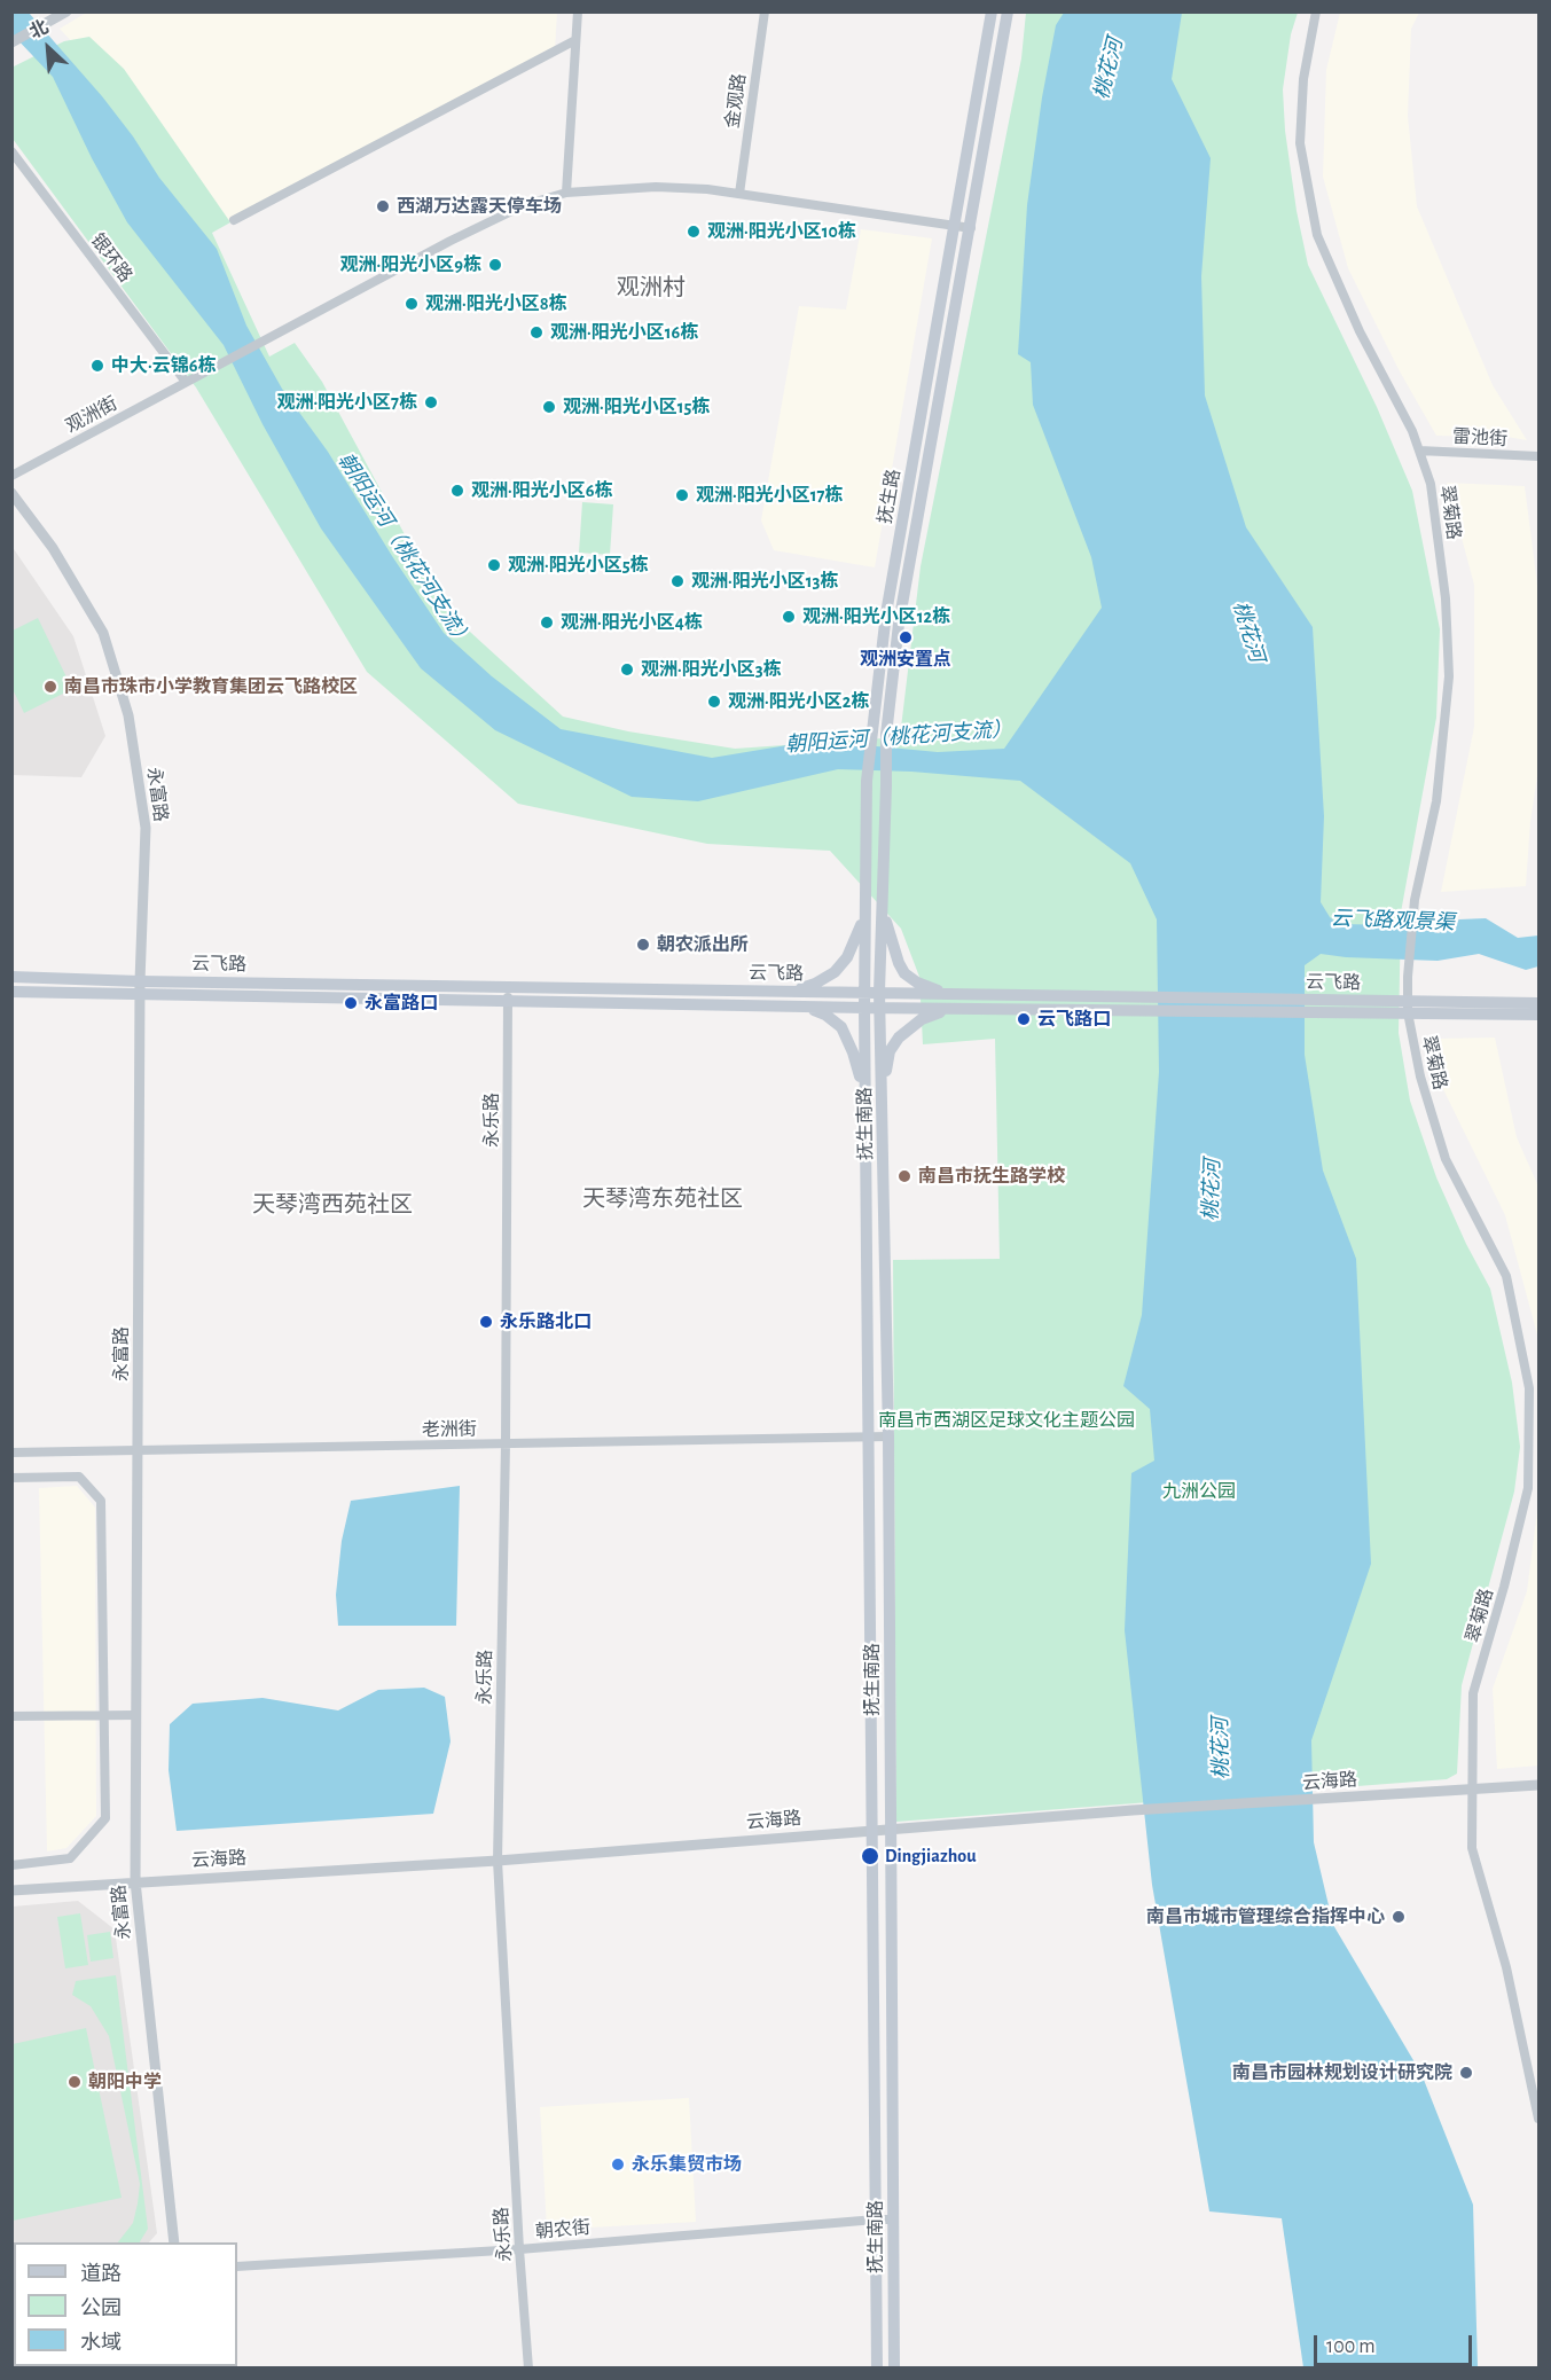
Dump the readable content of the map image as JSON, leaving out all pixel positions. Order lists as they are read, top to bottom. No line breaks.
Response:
{"streets":{"main road":["抚生路","云飞路","抚生南路"],"street":["金观路","银环路","观洲街","雷池街","翠菊路","永富路","永乐路","老洲街","云海路","朝农街"]},"crossings":[["金观路","观洲街"],["银环路","观洲街"],["观洲街","抚生路"],["雷池街","翠菊路"],["抚生路","云飞路"],["抚生路","抚生南路"],["翠菊路","云飞路"],["翠菊路","云海路"],["永富路","云飞路"],["永富路","老洲街"],["永富路","云海路"],["云飞路","永乐路"],["云飞路","抚生南路"],["永乐路","老洲街"],["永乐路","云海路"],["永乐路","朝农街"],["抚生南路","老洲街"],["抚生南路","云海路"],["抚生南路","朝农街"]],"districts":["观洲村","天琴湾东苑社区","天琴湾西苑社区"],"water":["桃花河","朝阳运河（桃花河支流）","云飞路观景渠"],"parks":["南昌市西湖区足球文化主题公园","九洲公园"],"places":["西湖万达露天停车场","观洲·阳光小区10栋","观洲·阳光小区9栋","观洲·阳光小区8栋","观洲·阳光小区16栋","中大·云锦6栋","观洲·阳光小区7栋","观洲·阳光小区15栋","观洲·阳光小区6栋","观洲·阳光小区17栋","观洲·阳光小区5栋","观洲·阳光小区13栋","观洲·阳光小区12栋","观洲·阳光小区4栋","观洲安置点","观洲·阳光小区3栋","南昌市珠市小学教育集团云飞路校区","观洲·阳光小区2栋","朝农派出所","永富路口","云飞路口","南昌市抚生路学校","永乐路北口","Dingjiazhou","南昌市城市管理综合指挥中心","南昌市园林规划设计研究院","朝阳中学","永乐集贸市场"],"legend":["道路","公园","水域"],"scale_bar":"100 m","north":"top left"}
